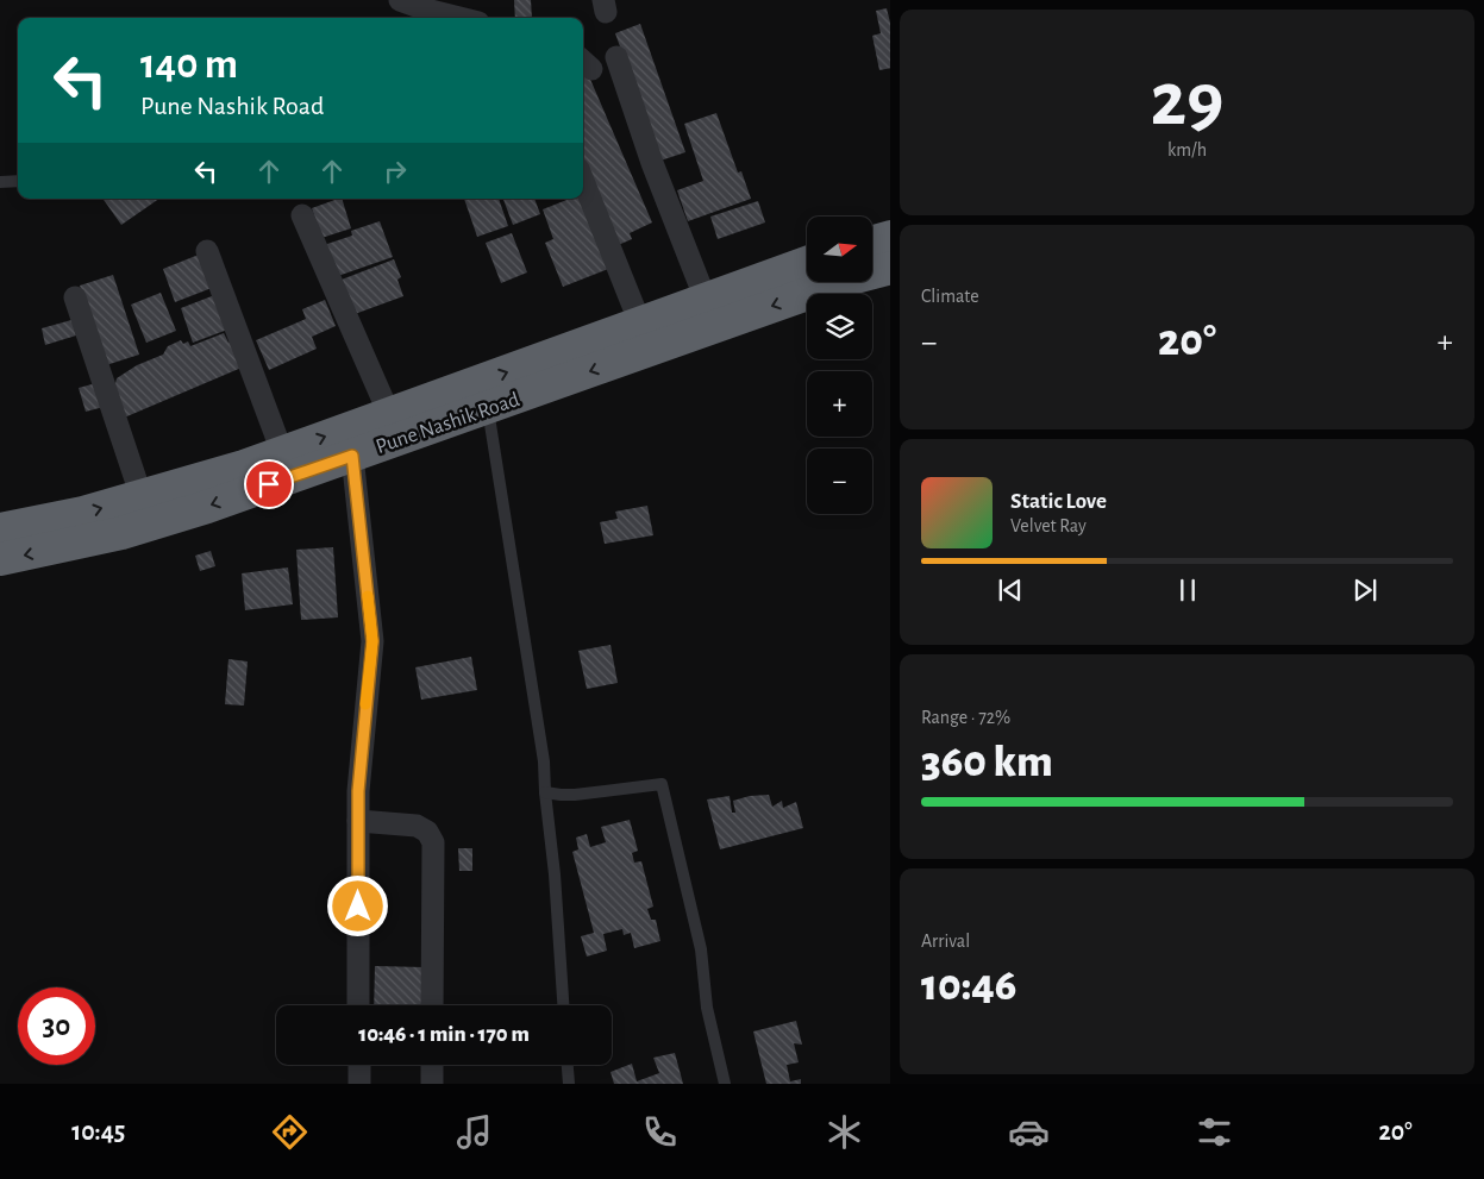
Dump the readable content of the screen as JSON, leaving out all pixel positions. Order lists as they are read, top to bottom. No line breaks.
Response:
{"streets":{"highway":["Pune Nashik Road"]},"north":"right","page":{"tile":[["29","km/h"],"Climate",["Range · 72%","360 km"],["Arrival","10:46"]],"turn":["140 m","Pune Nashik Road"],"map_buttons":["+","−"],"heat":["−","20°","+"],"song":["Static Love","Velvet Ray"],"limit":"30","trip":"10:46 · 1 min · 170 m","tabs":["10:45","20°"]}}
